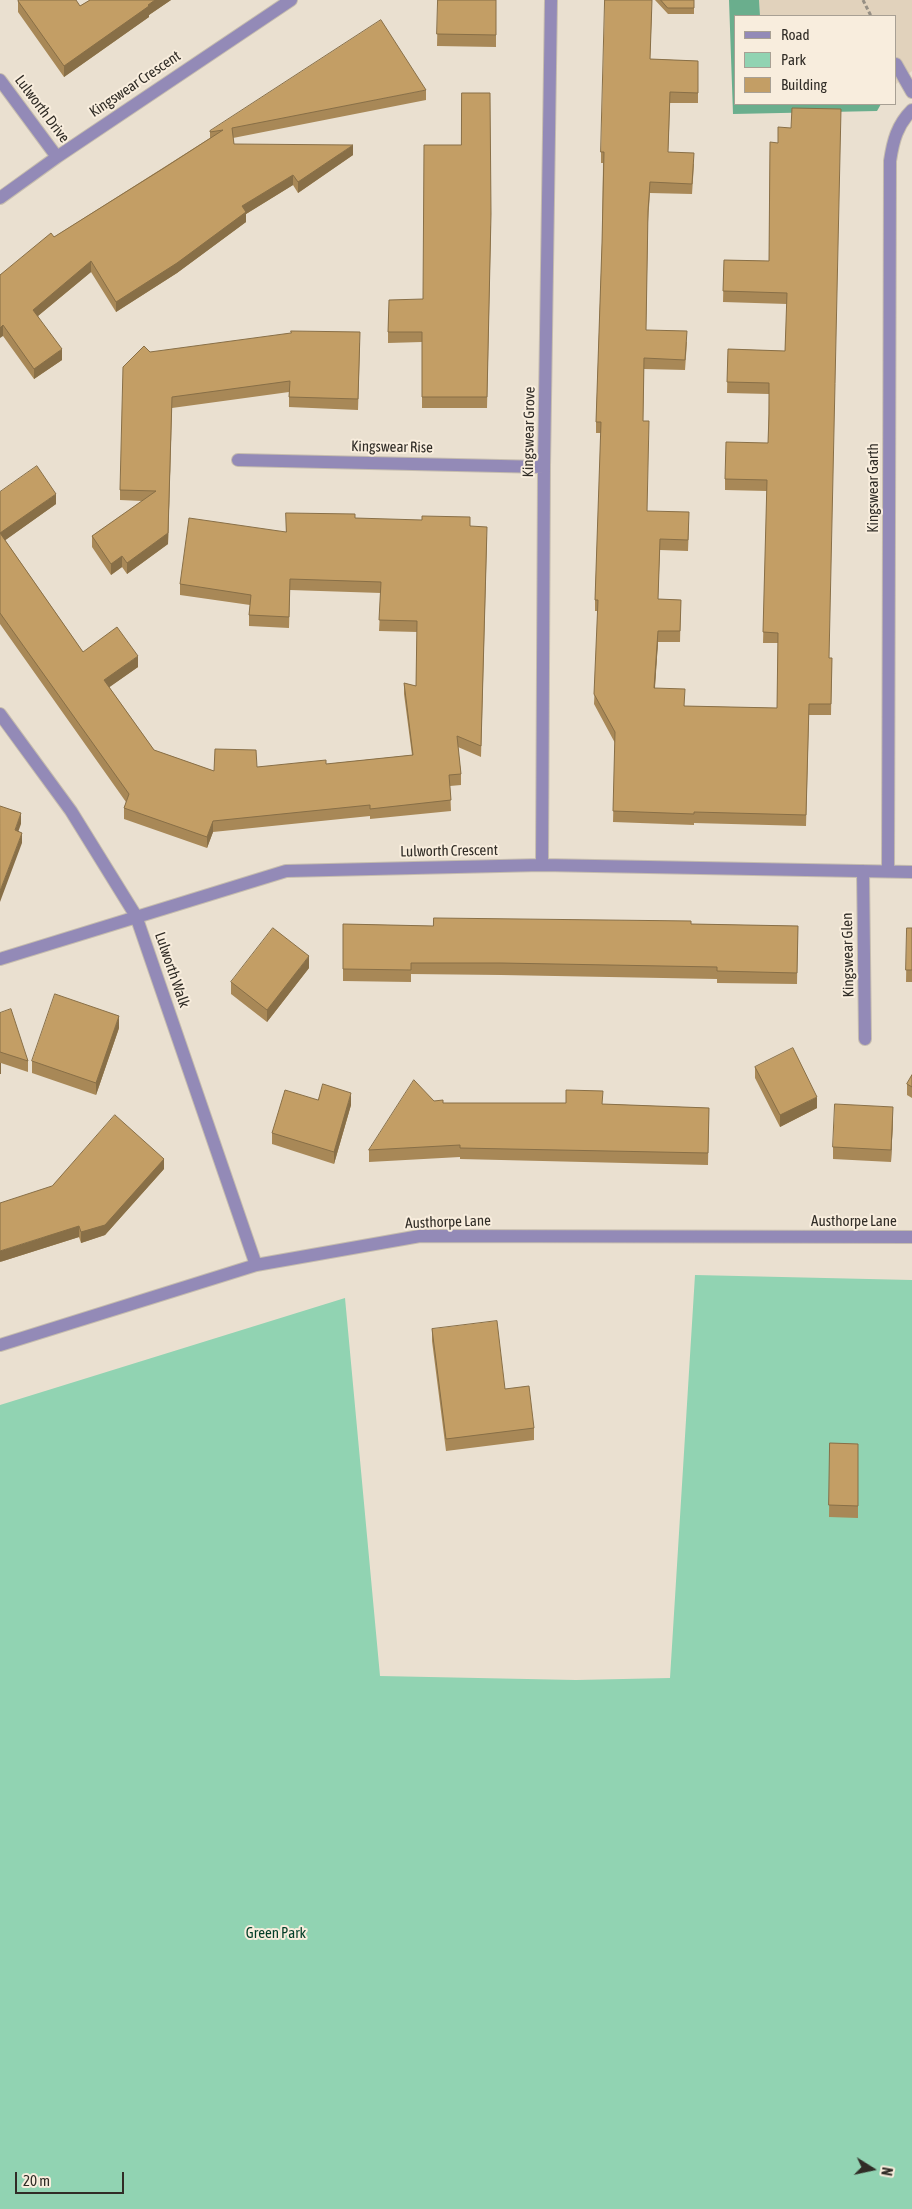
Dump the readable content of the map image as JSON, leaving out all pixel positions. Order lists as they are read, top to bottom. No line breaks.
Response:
{"streets":{"street":["Kingswear Crescent","Lulworth Drive","Kingswear Grove","Kingswear Rise","Kingswear Garth","Lulworth Crescent","Kingswear Glen","Lulworth Walk","Austhorpe Lane"]},"crossings":[["Kingswear Crescent","Lulworth Drive"],["Kingswear Grove","Kingswear Rise"],["Kingswear Grove","Lulworth Crescent"],["Kingswear Garth","Lulworth Crescent"],["Lulworth Crescent","Kingswear Glen"],["Lulworth Crescent","Lulworth Walk"],["Lulworth Walk","Austhorpe Lane"]],"parks":["Green Park"],"legend":["Road","Park","Building"],"scale_bar":"20 m","north":"right"}
